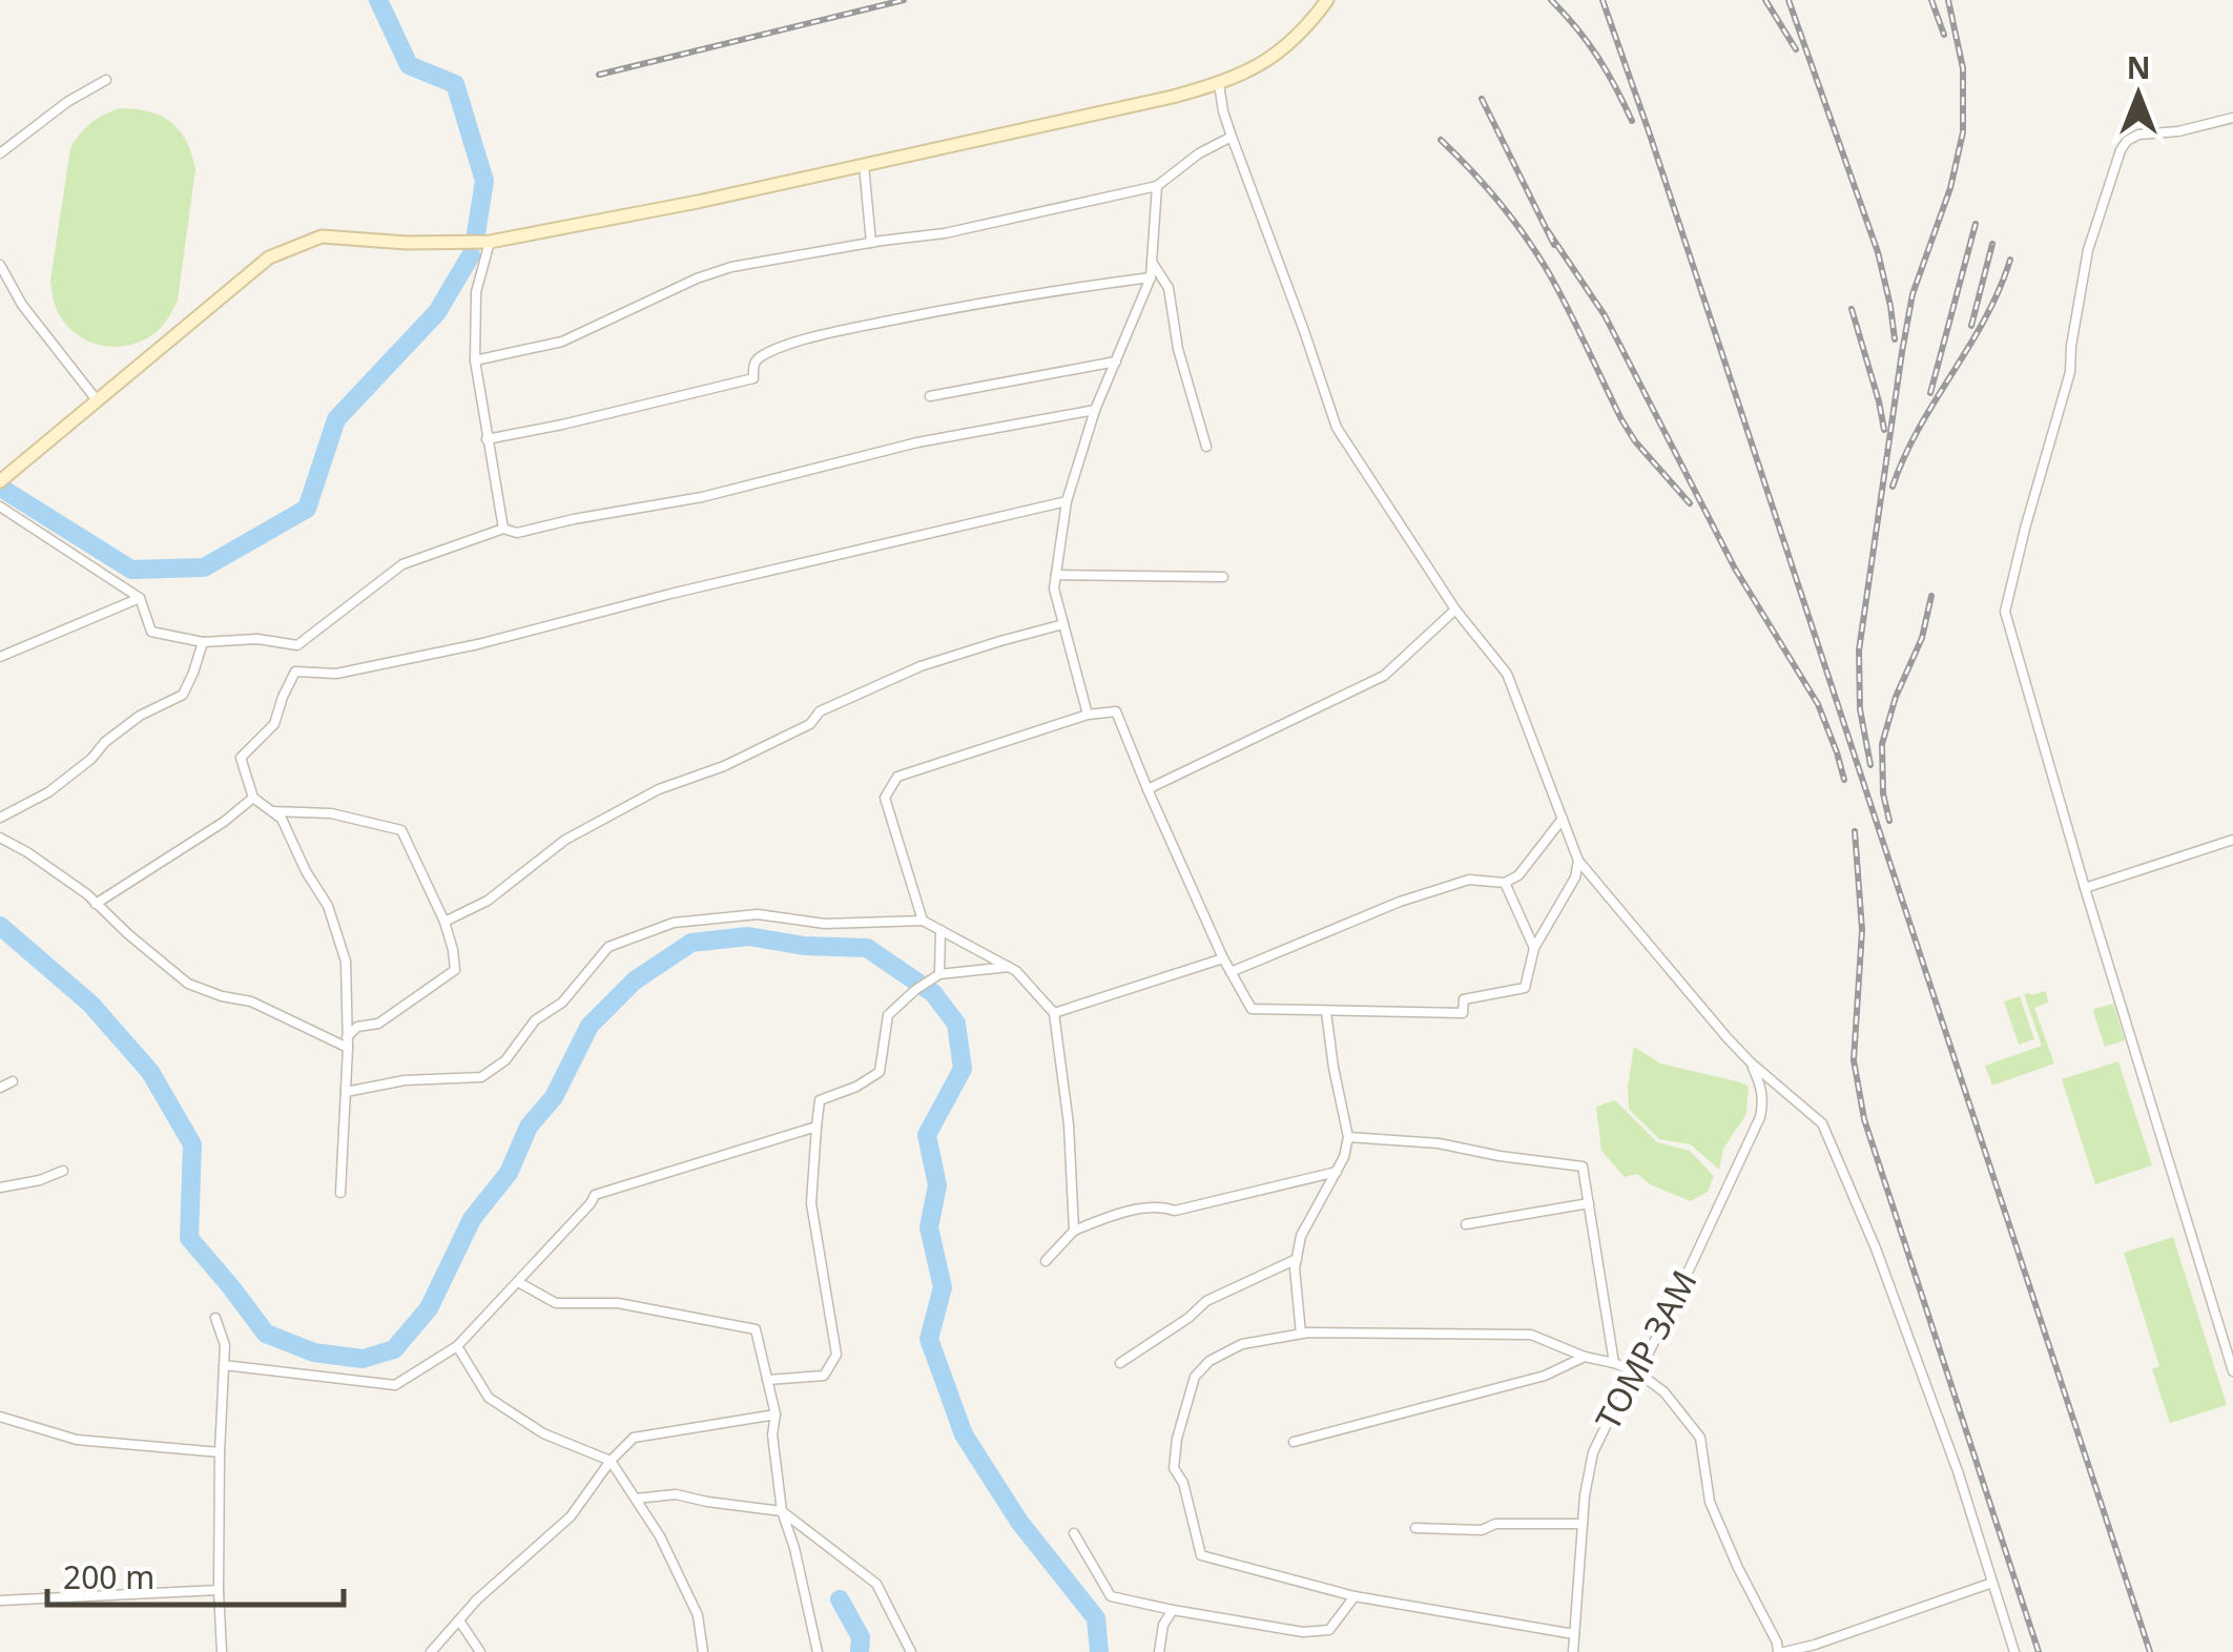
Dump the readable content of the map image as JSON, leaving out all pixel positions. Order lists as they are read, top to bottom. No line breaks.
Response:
{"streets":{"street":["ТОМР ЗАМ"]},"scale_bar":"200 m","north":"top"}
